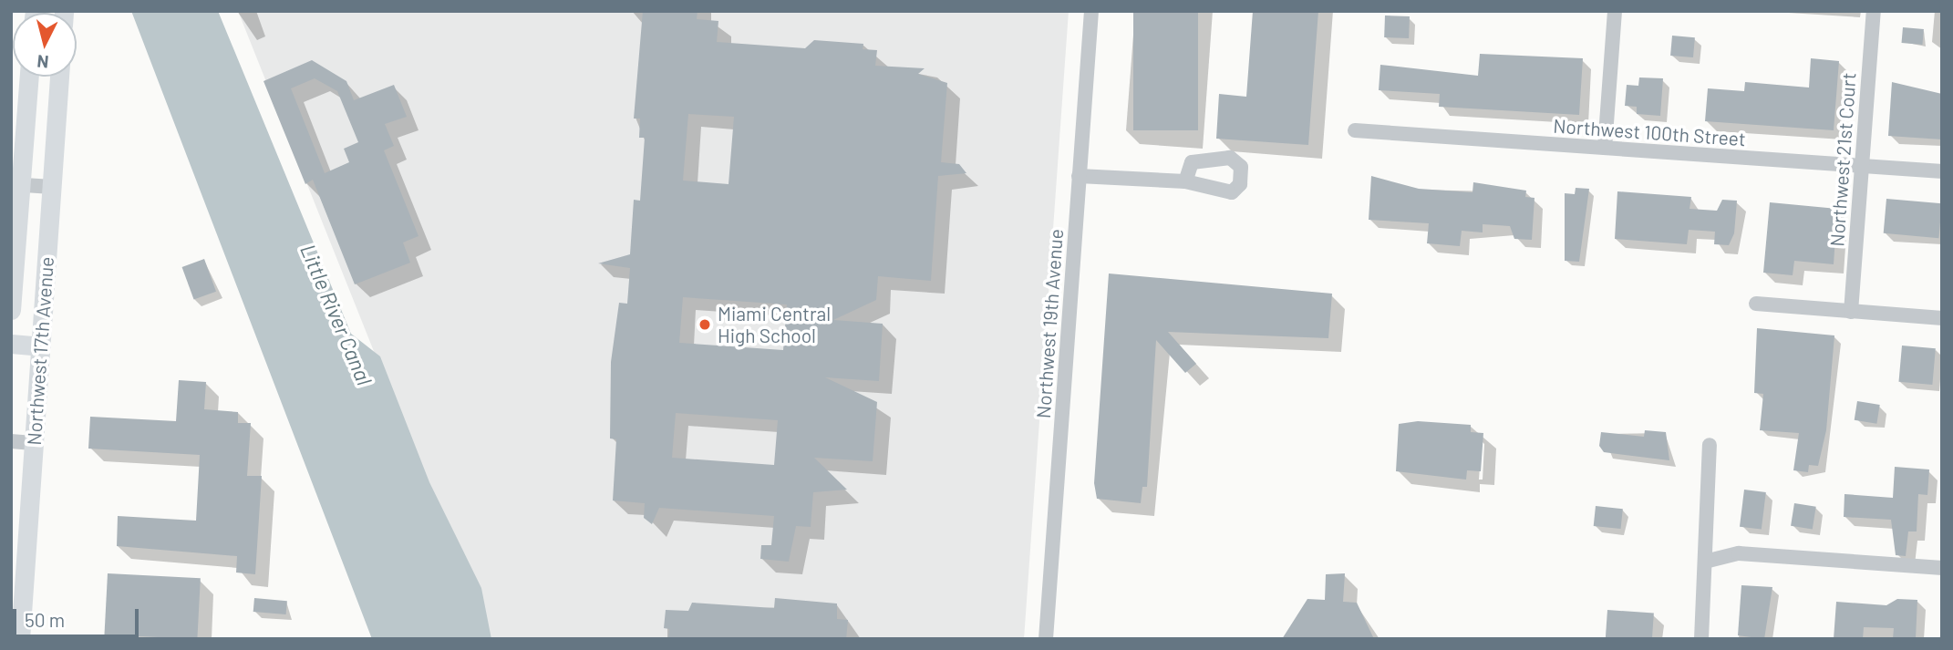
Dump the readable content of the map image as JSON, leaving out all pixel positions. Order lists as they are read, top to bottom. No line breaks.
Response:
{"streets":{"main road":["Northwest 17th Avenue"],"street":["Northwest 100th Street","Northwest 21st Court","Northwest 19th Avenue"]},"crossings":[["Northwest 100th Street","Northwest 21st Court"]],"water":["Little River Canal"],"places":["Miami Central High School"],"scale_bar":"50 m","north":"bottom"}
